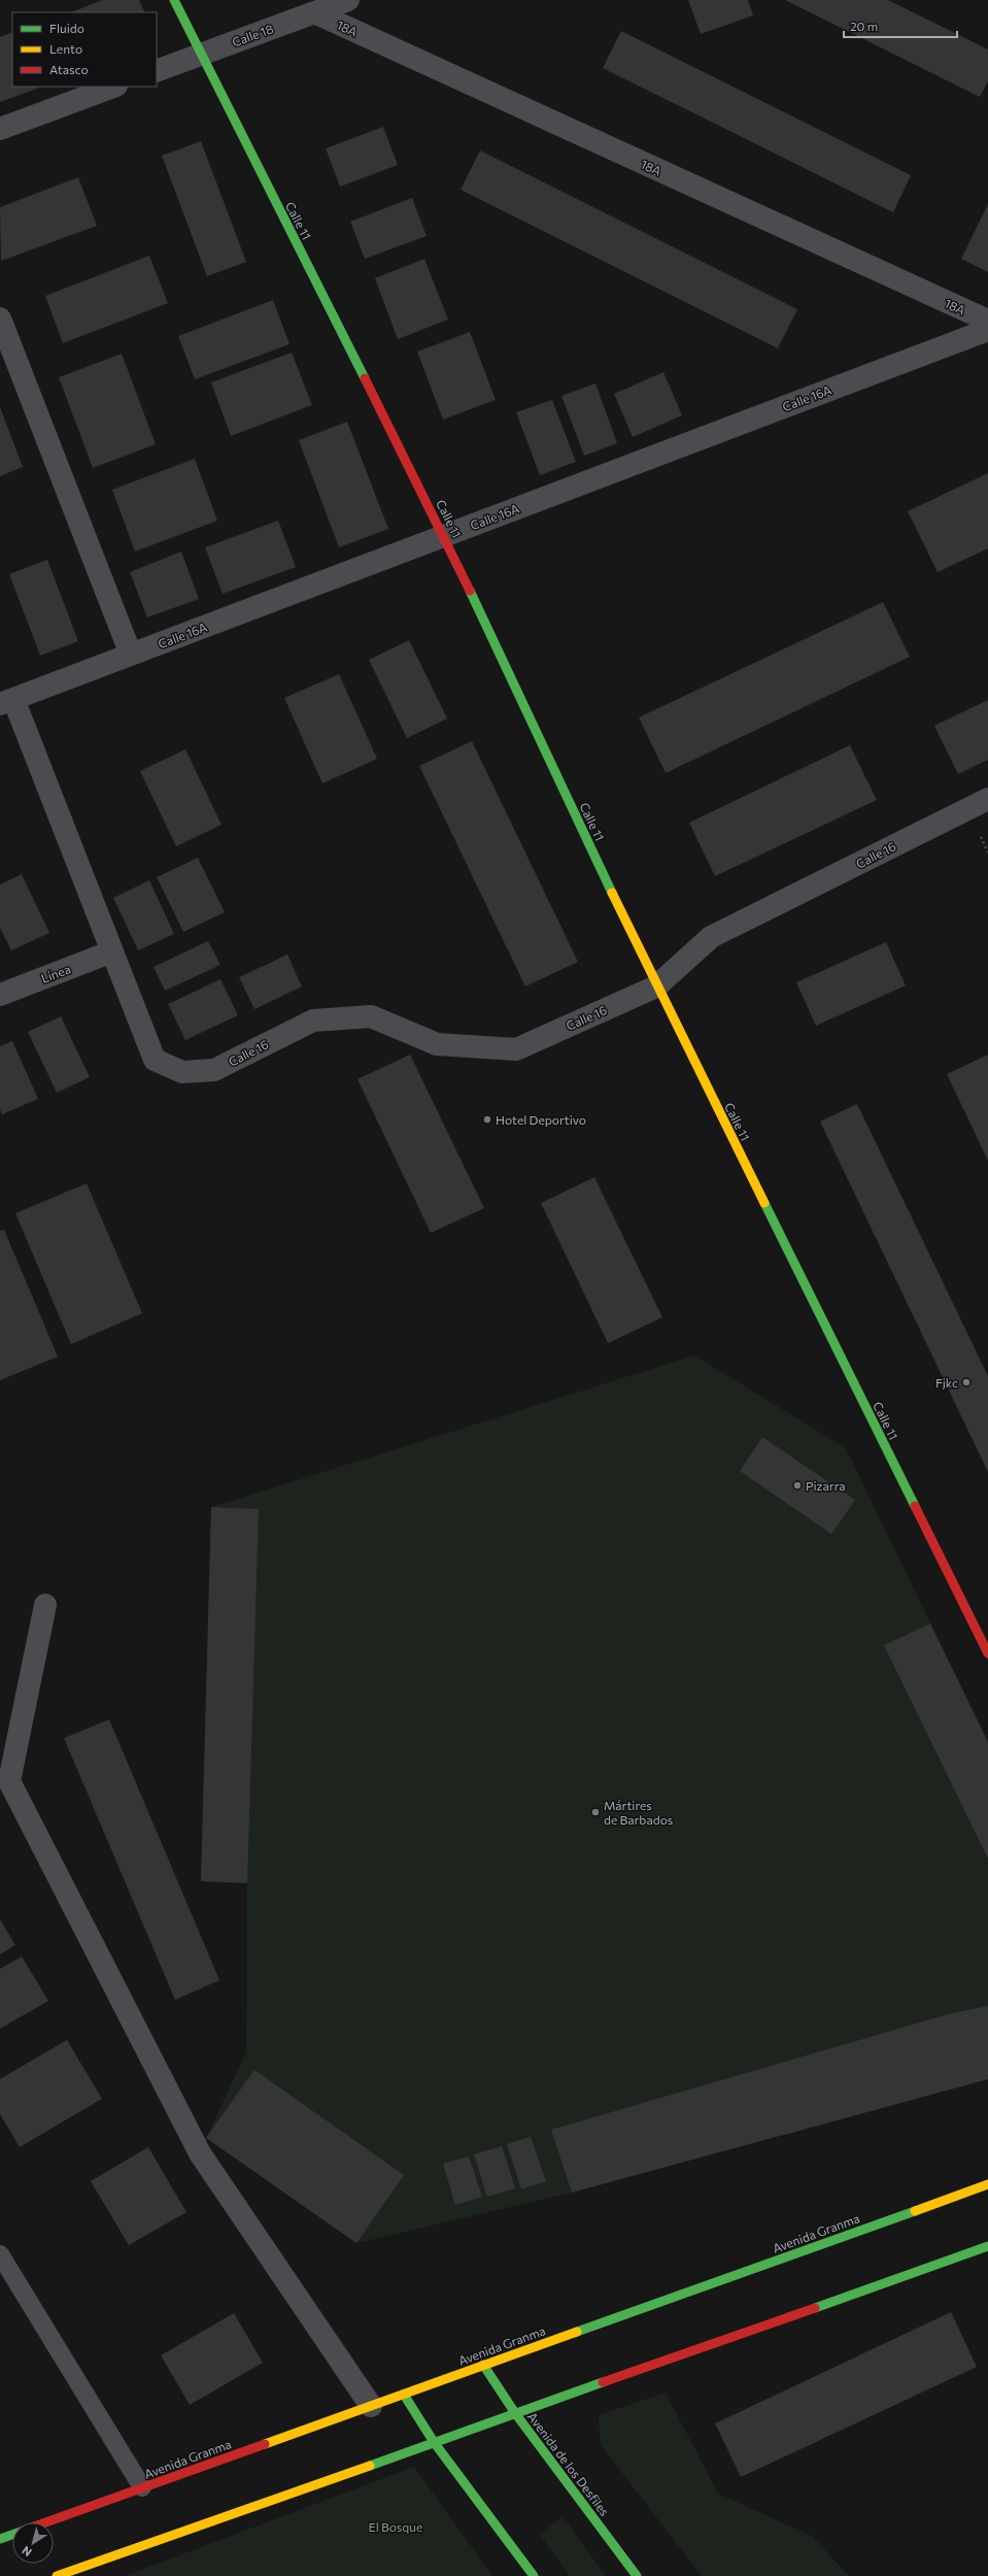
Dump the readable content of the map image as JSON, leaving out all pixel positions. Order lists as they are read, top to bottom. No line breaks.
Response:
{"streets":{"main road":["Calle 11","Avenida Granma","Avenida de los Desfiles"],"street":["18A","Calle 18","Calle 16A","Calle 16","Línea"]},"crossings":[["18A","Calle 18"],["Calle 18","Calle 11"],["Calle 11","Calle 16A"],["Calle 11","Calle 16"],["Calle 16","Línea"],["Avenida Granma","Avenida de los Desfiles"]],"parks":["El Bosque"],"places":["Hotel Deportivo","Fjkc","Pizarra","Mártires de Barbados"],"legend":["Fluido","Lento","Atasco"],"scale_bar":"20 m","north":"bottom left"}
